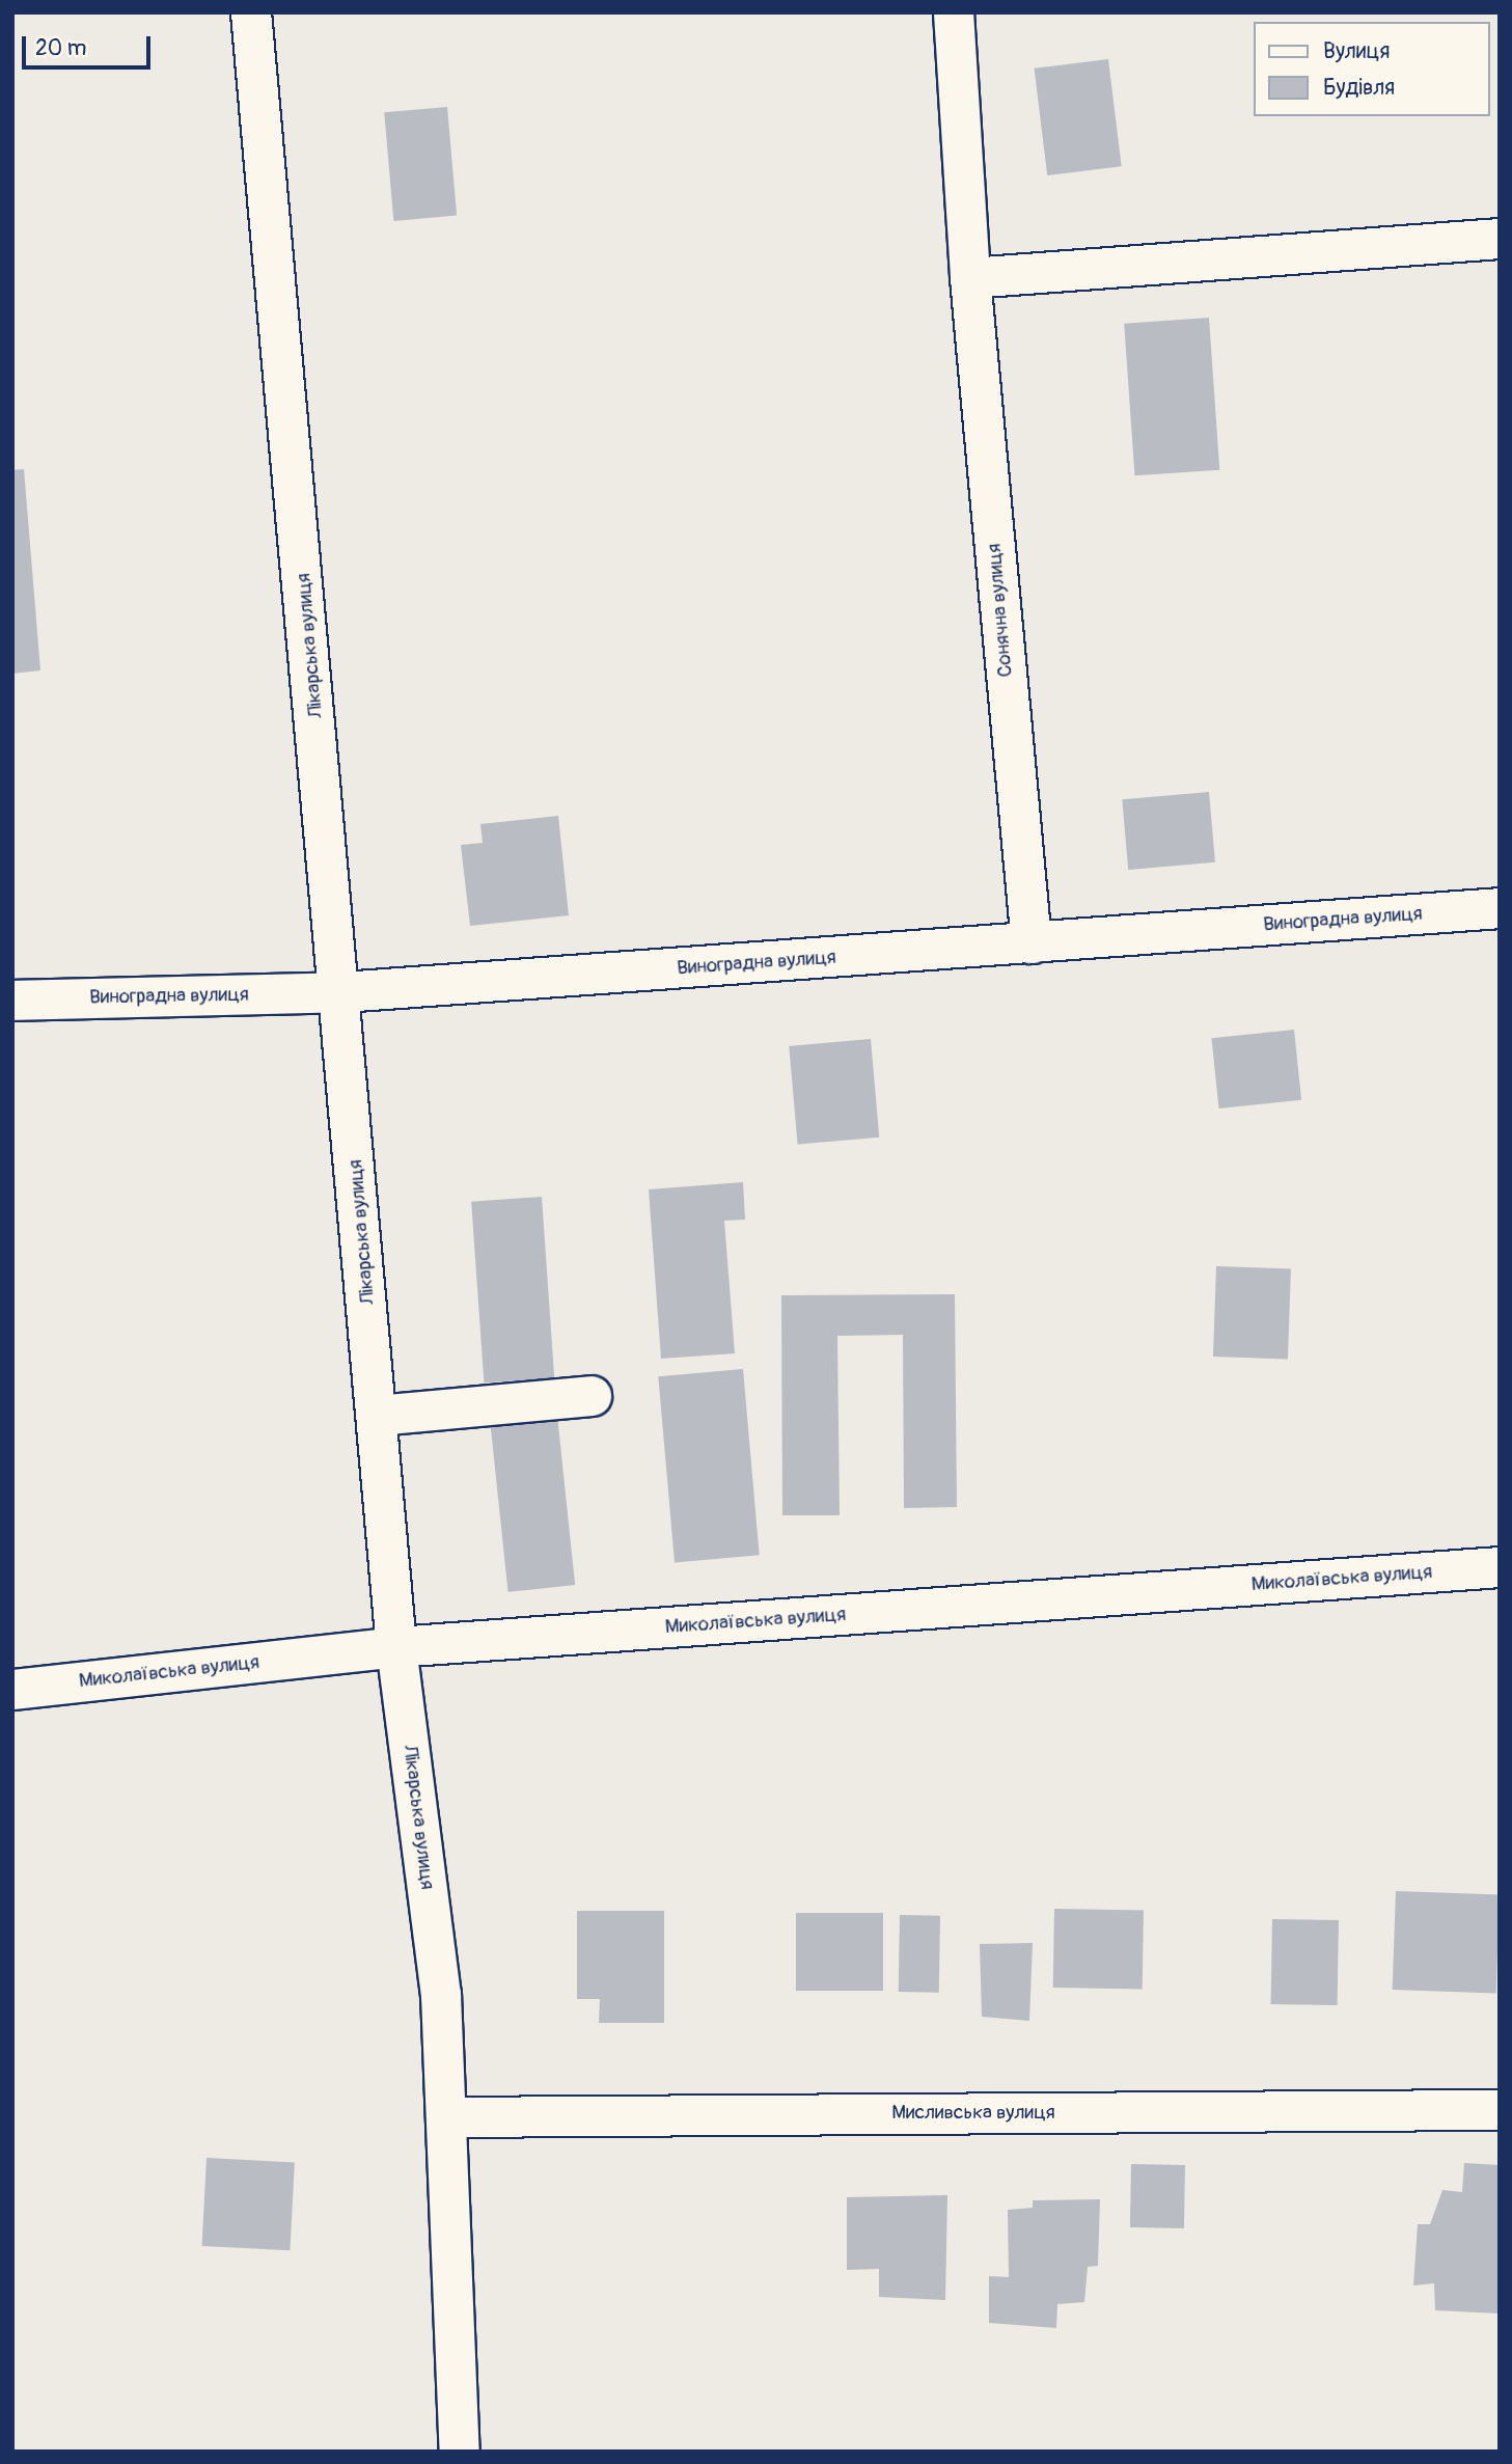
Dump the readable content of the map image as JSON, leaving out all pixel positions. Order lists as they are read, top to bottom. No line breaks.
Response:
{"streets":{"street":["Сонячна вулиця","Лікарська вулиця","Виноградна вулиця","Миколаївська вулиця","Мисливська вулиця"]},"crossings":[["Сонячна вулиця","Виноградна вулиця"],["Лікарська вулиця","Виноградна вулиця"],["Лікарська вулиця","Миколаївська вулиця"],["Лікарська вулиця","Мисливська вулиця"]],"legend":["Вулиця","Будівля"],"scale_bar":"20 m"}
